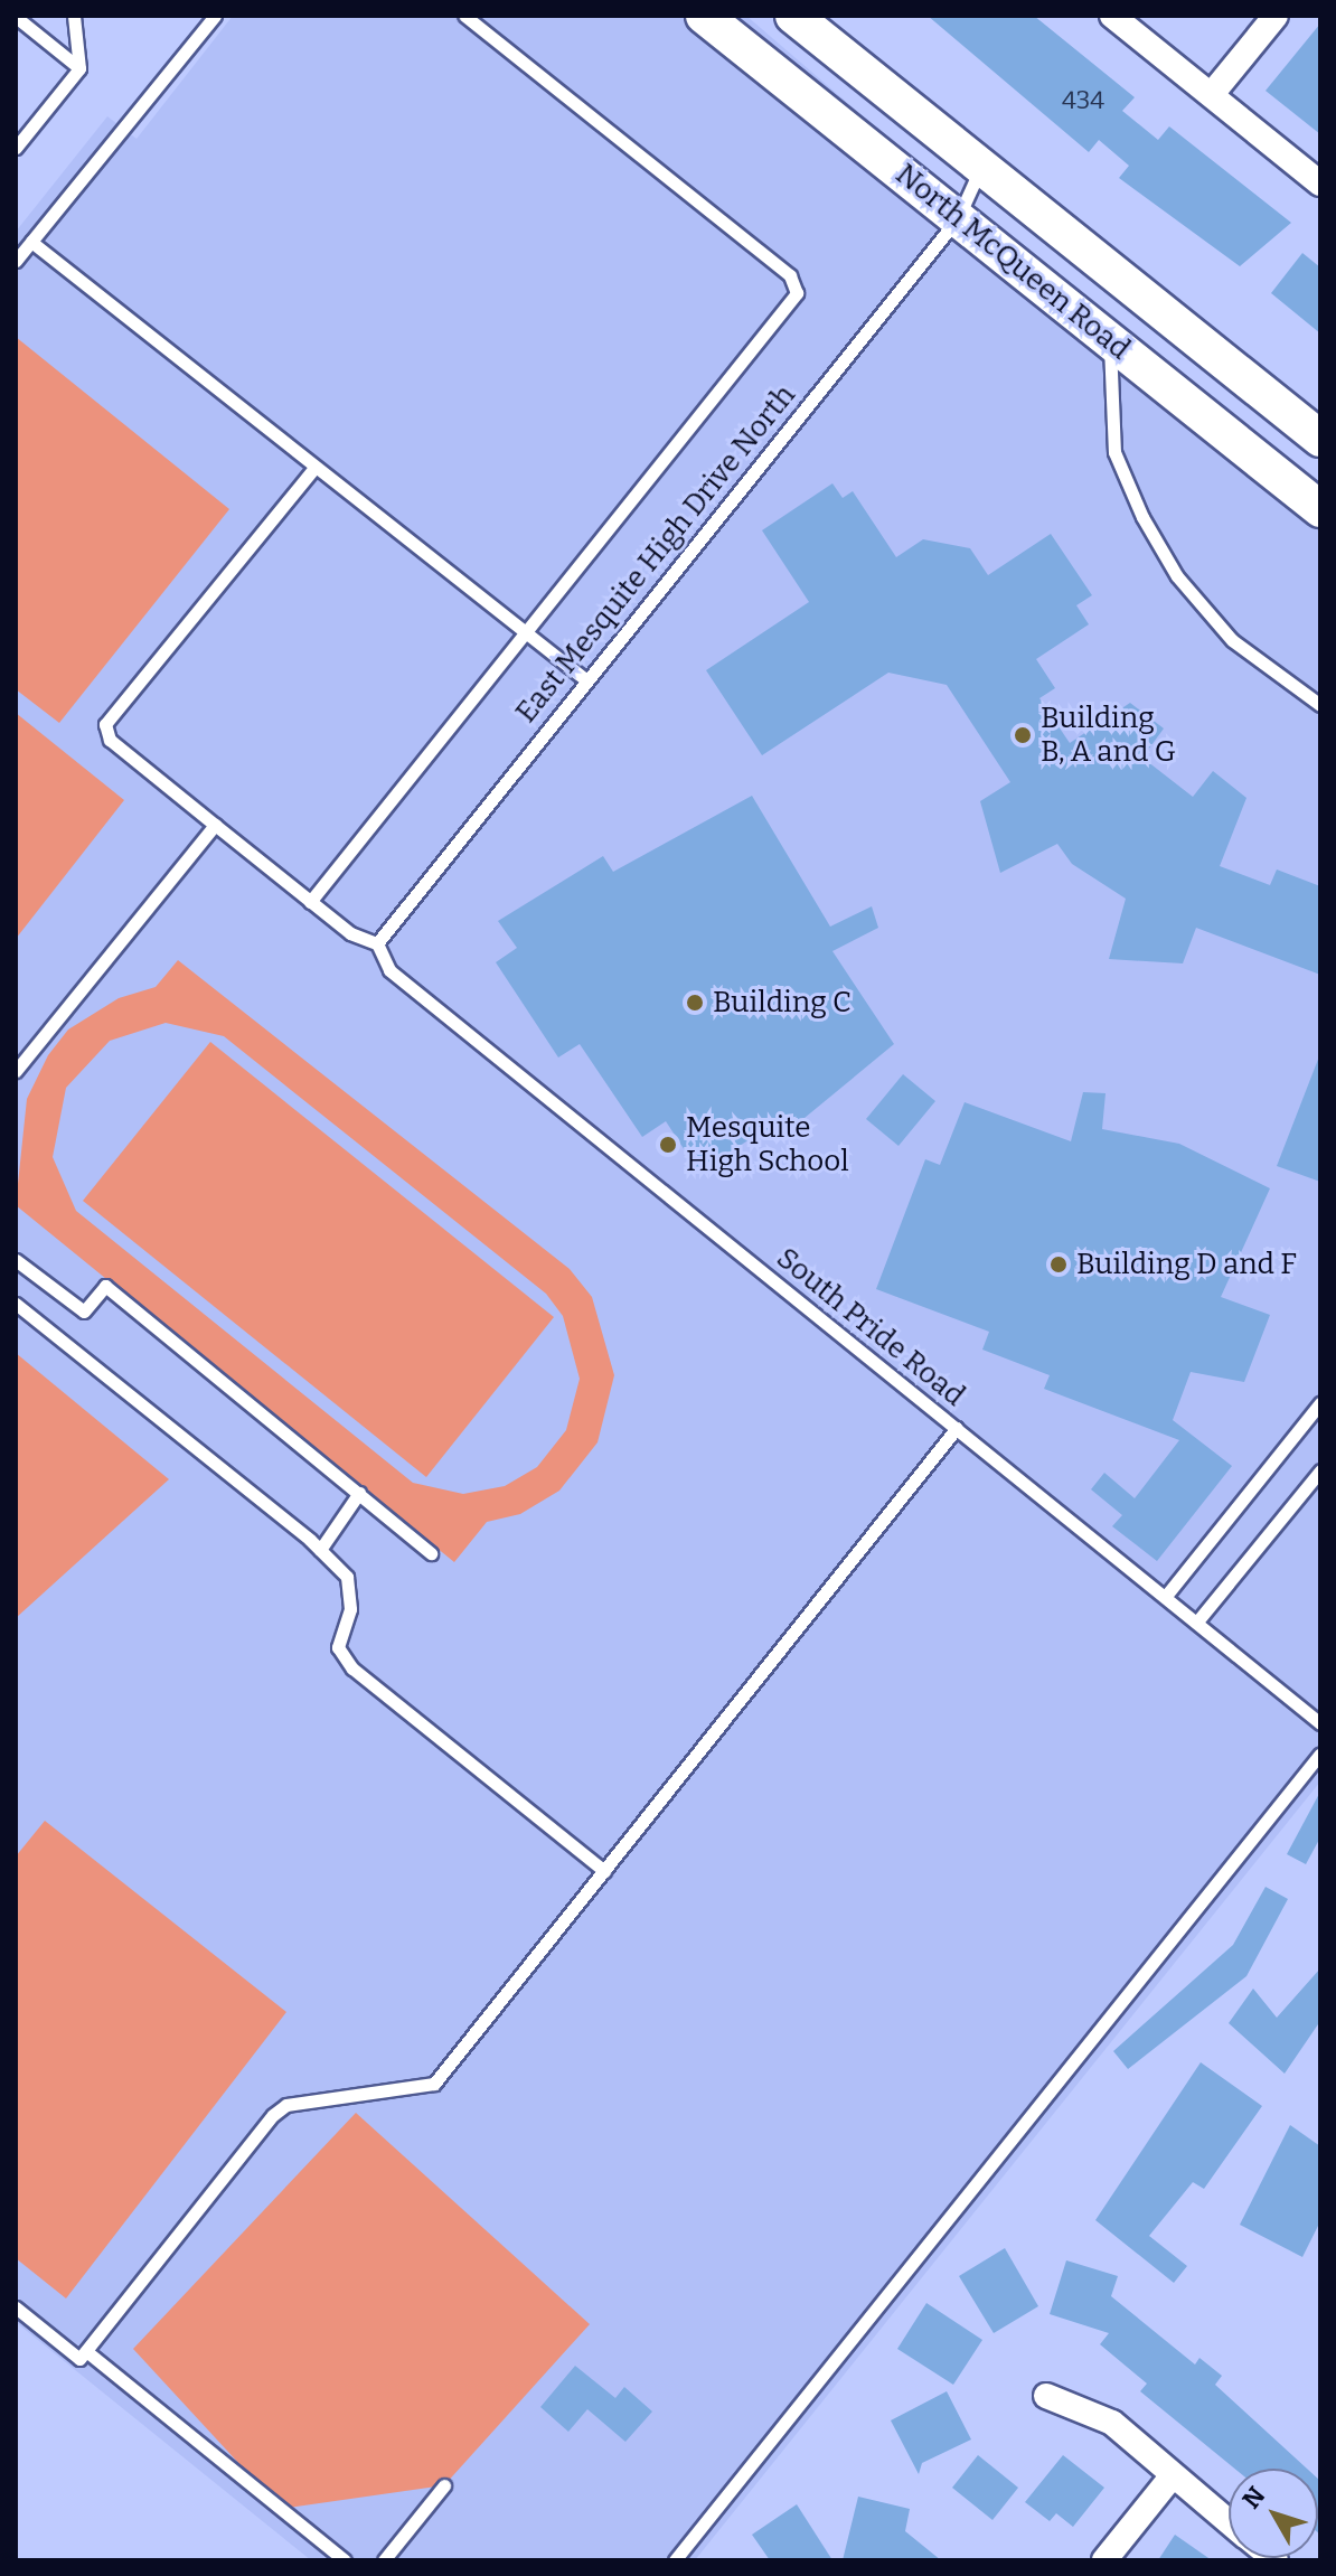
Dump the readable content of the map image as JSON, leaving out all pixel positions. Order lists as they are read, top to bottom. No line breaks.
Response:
{"streets":{"main road":["North McQueen Road"],"lane":["East Mesquite High Drive North","South Pride Road"]},"crossings":[["North McQueen Road","East Mesquite High Drive North"],["East Mesquite High Drive North","South Pride Road"]],"places":["Building B, A and G","Building C","Mesquite High School","Building D and F"],"house_numbers":["434"],"north":"top left"}
